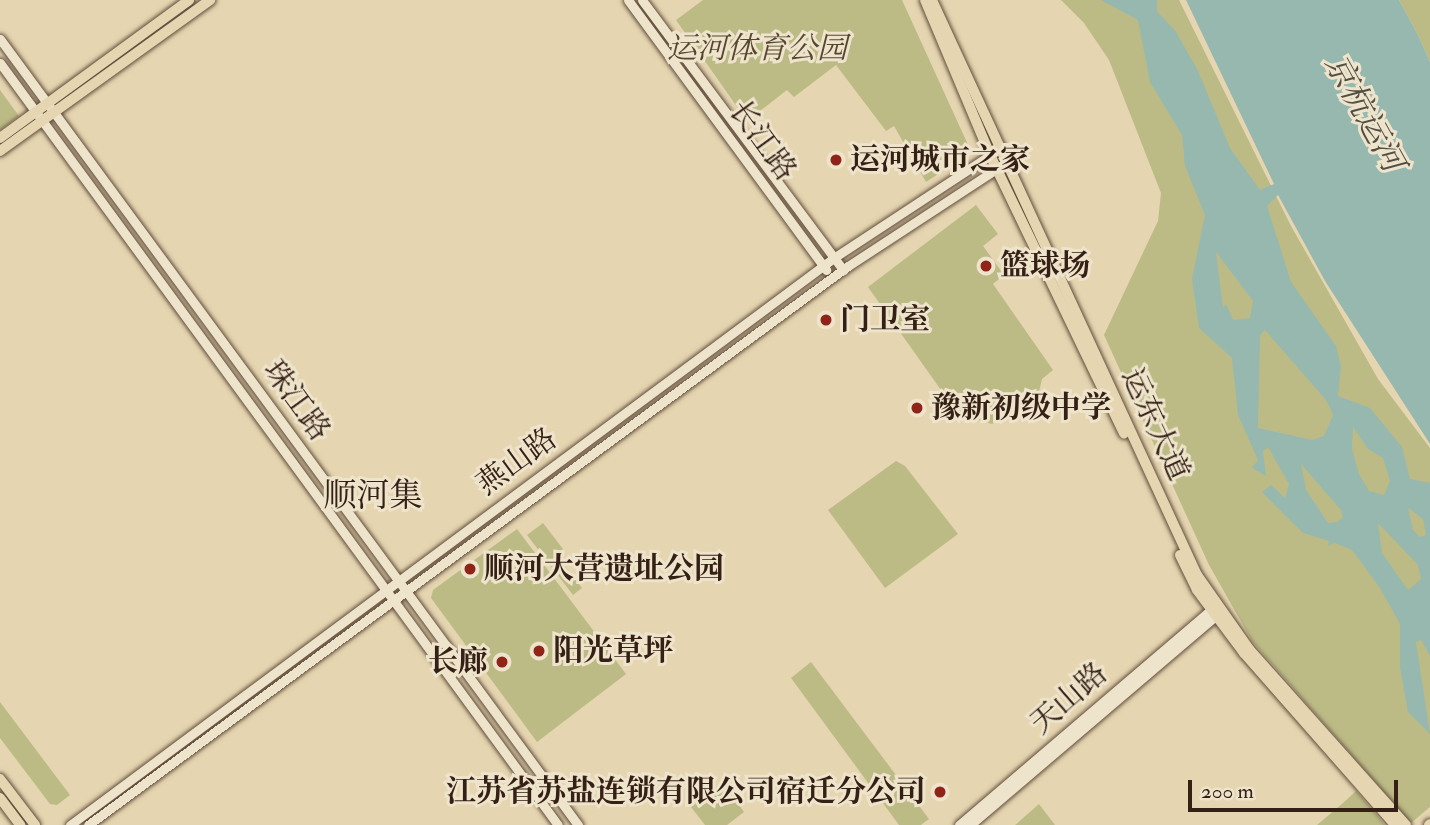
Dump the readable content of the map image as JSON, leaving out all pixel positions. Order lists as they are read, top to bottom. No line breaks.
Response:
{"streets":{"main road":["运东大道"],"street":["长江路","珠江路","燕山路","天山路"]},"crossings":[["长江路","燕山路"],["珠江路","燕山路"],["运东大道","燕山路"],["运东大道","天山路"]],"districts":["顺河集"],"water":["京杭运河"],"parks":["运河体育公园"],"places":["运河城市之家","篮球场","门卫室","豫新初级中学","顺河大营遗址公园","阳光草坪","长廊","江苏省苏盐连锁有限公司宿迁分公司"],"scale_bar":"200 m"}
